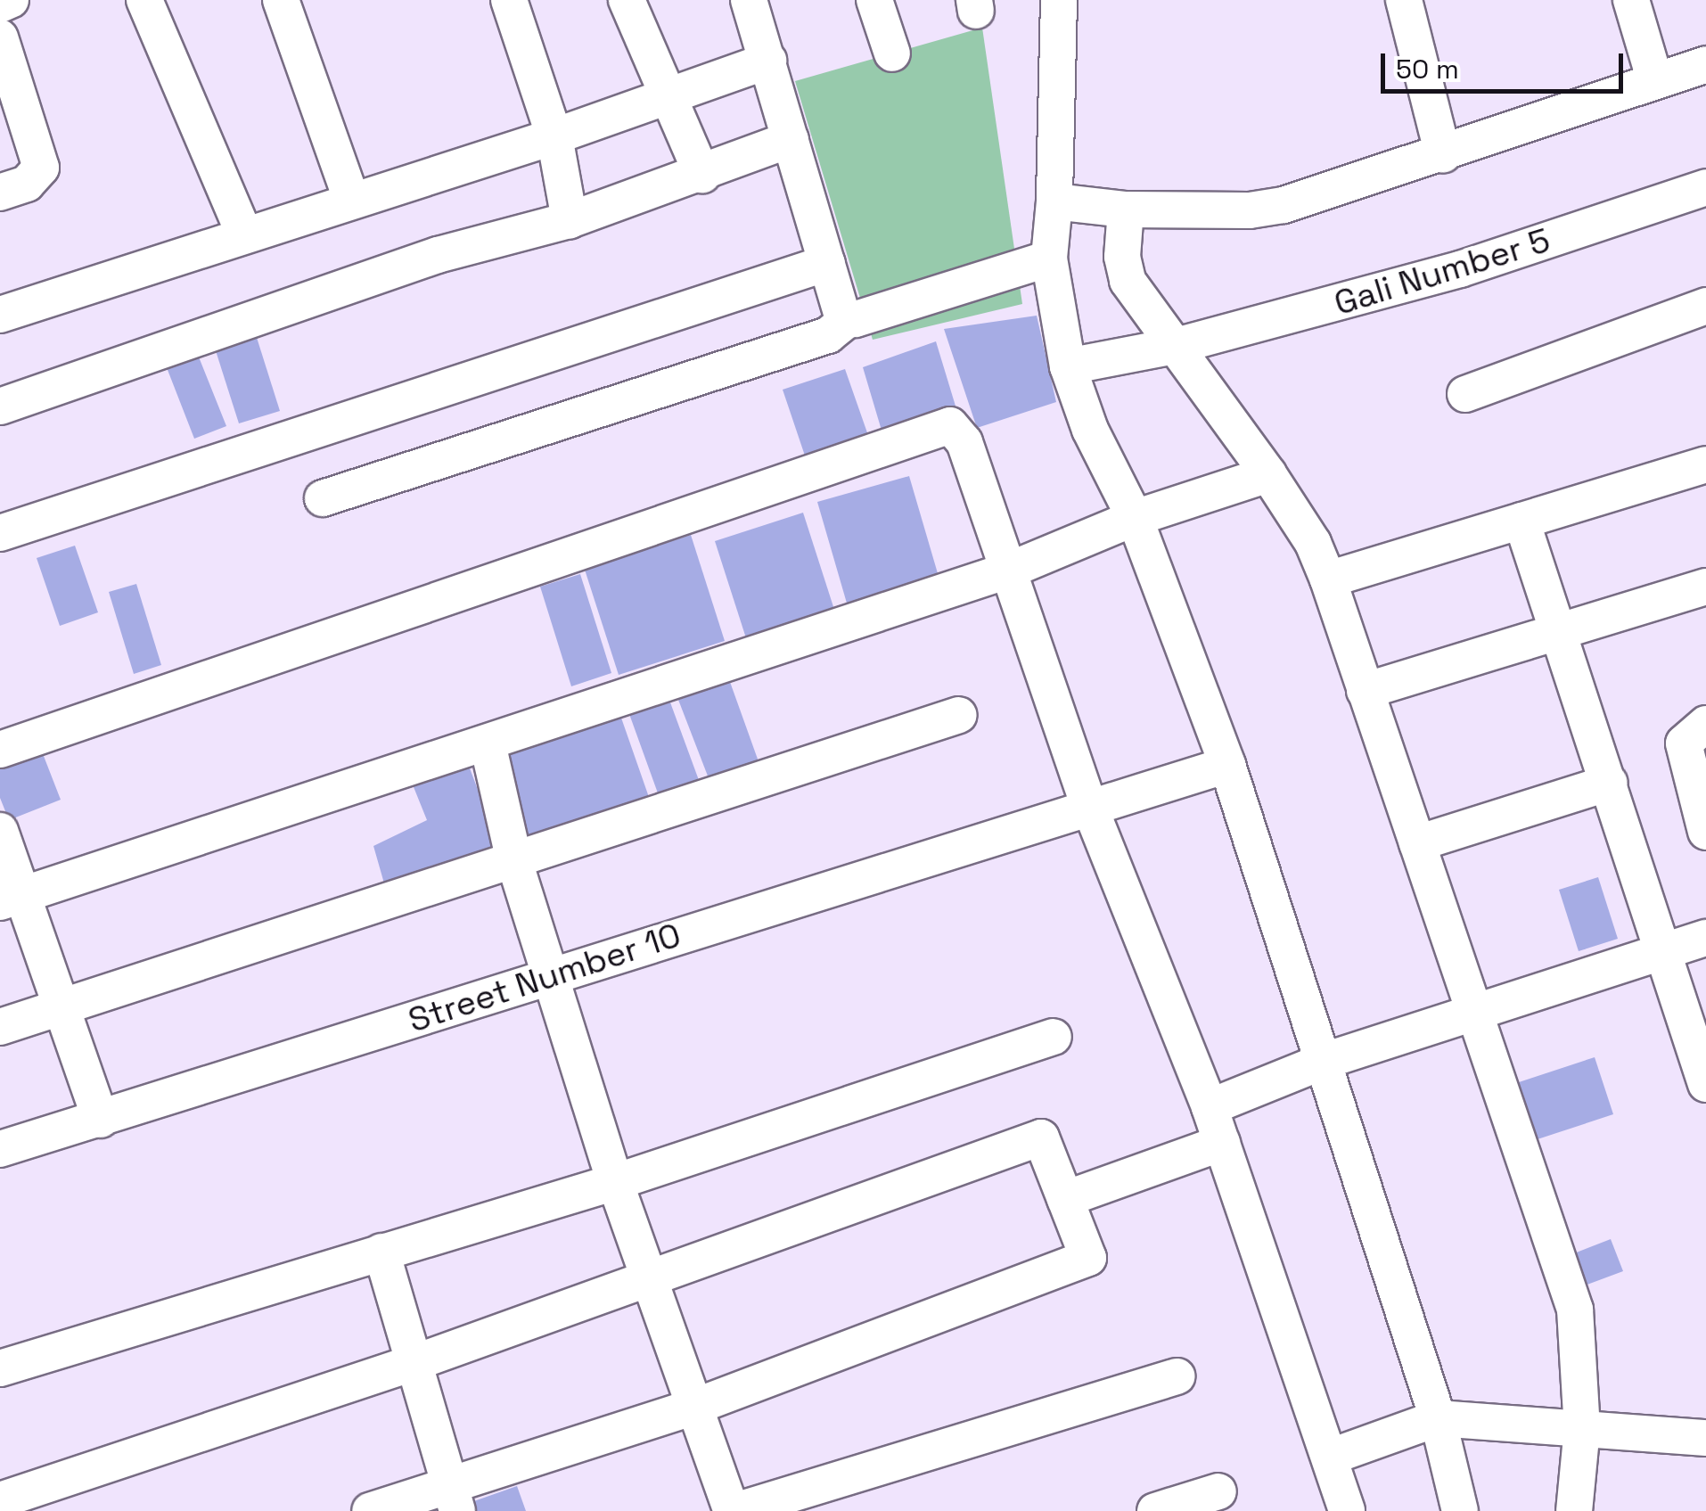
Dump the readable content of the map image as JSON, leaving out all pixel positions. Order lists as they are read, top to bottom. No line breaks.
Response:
{"streets":{"street":["Gali Number 5","Street Number 10"]},"scale_bar":"50 m"}
